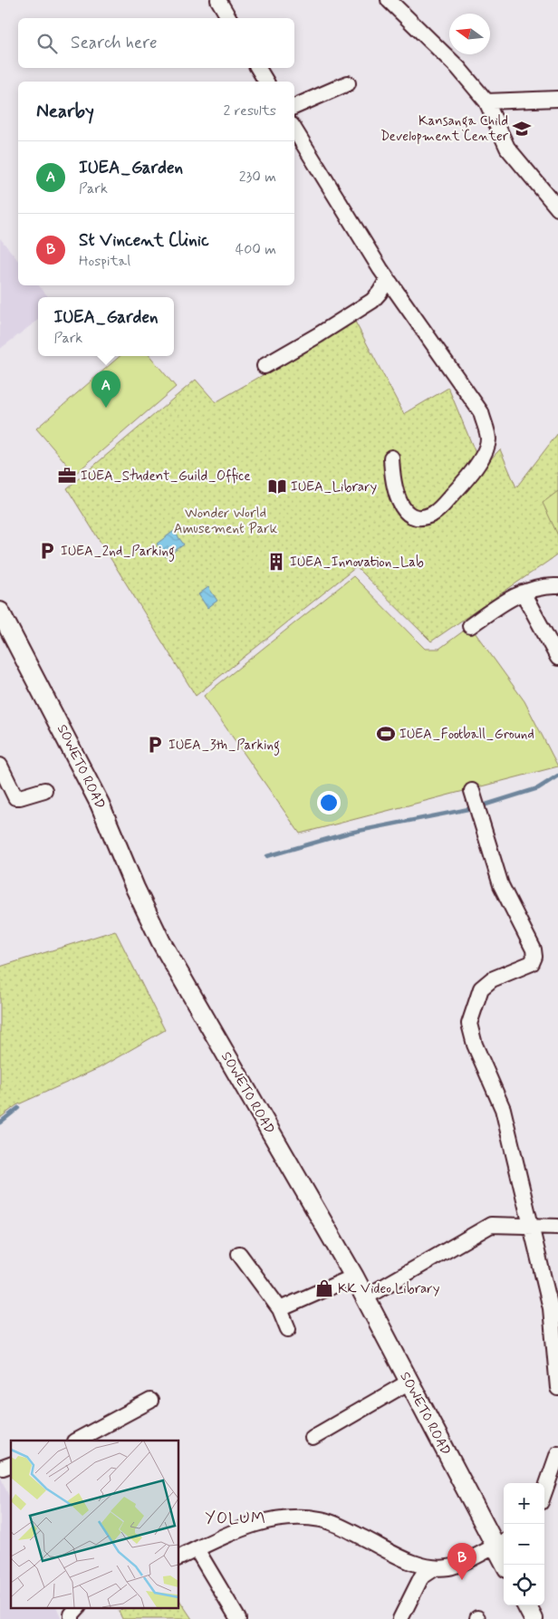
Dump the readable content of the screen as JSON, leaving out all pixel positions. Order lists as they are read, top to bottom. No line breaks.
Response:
{"streets":{"street":["SOWETO ROAD"]},"districts":["YOLUM"],"parks":["Wonder World Amusement Park"],"places":{"school or university":["Kansanga Child Development Center"],"office":["IUEA_Student_Guild_Office"],"library":["IUEA_Library"],"parking":["IUEA_2nd_Parking","IUEA_3th_Parking"],"building":["IUEA_Innovation_Lab"],"sports":["IUEA_Football_Ground"],"shop":["KK Video Library"]},"north":"left","page":{"search":"Search here","heading":["Nearby","2 results"],"list":[{"mark":"A","name":"IUEA_Garden","note":"Park","value":"230 m"},{"mark":"B","name":"St Vincent Clinic","note":"Hospital","value":"400 m"}],"popup":["IUEA_Garden","Park"],"pins":["A","B"],"map_buttons":["+","−"]}}
